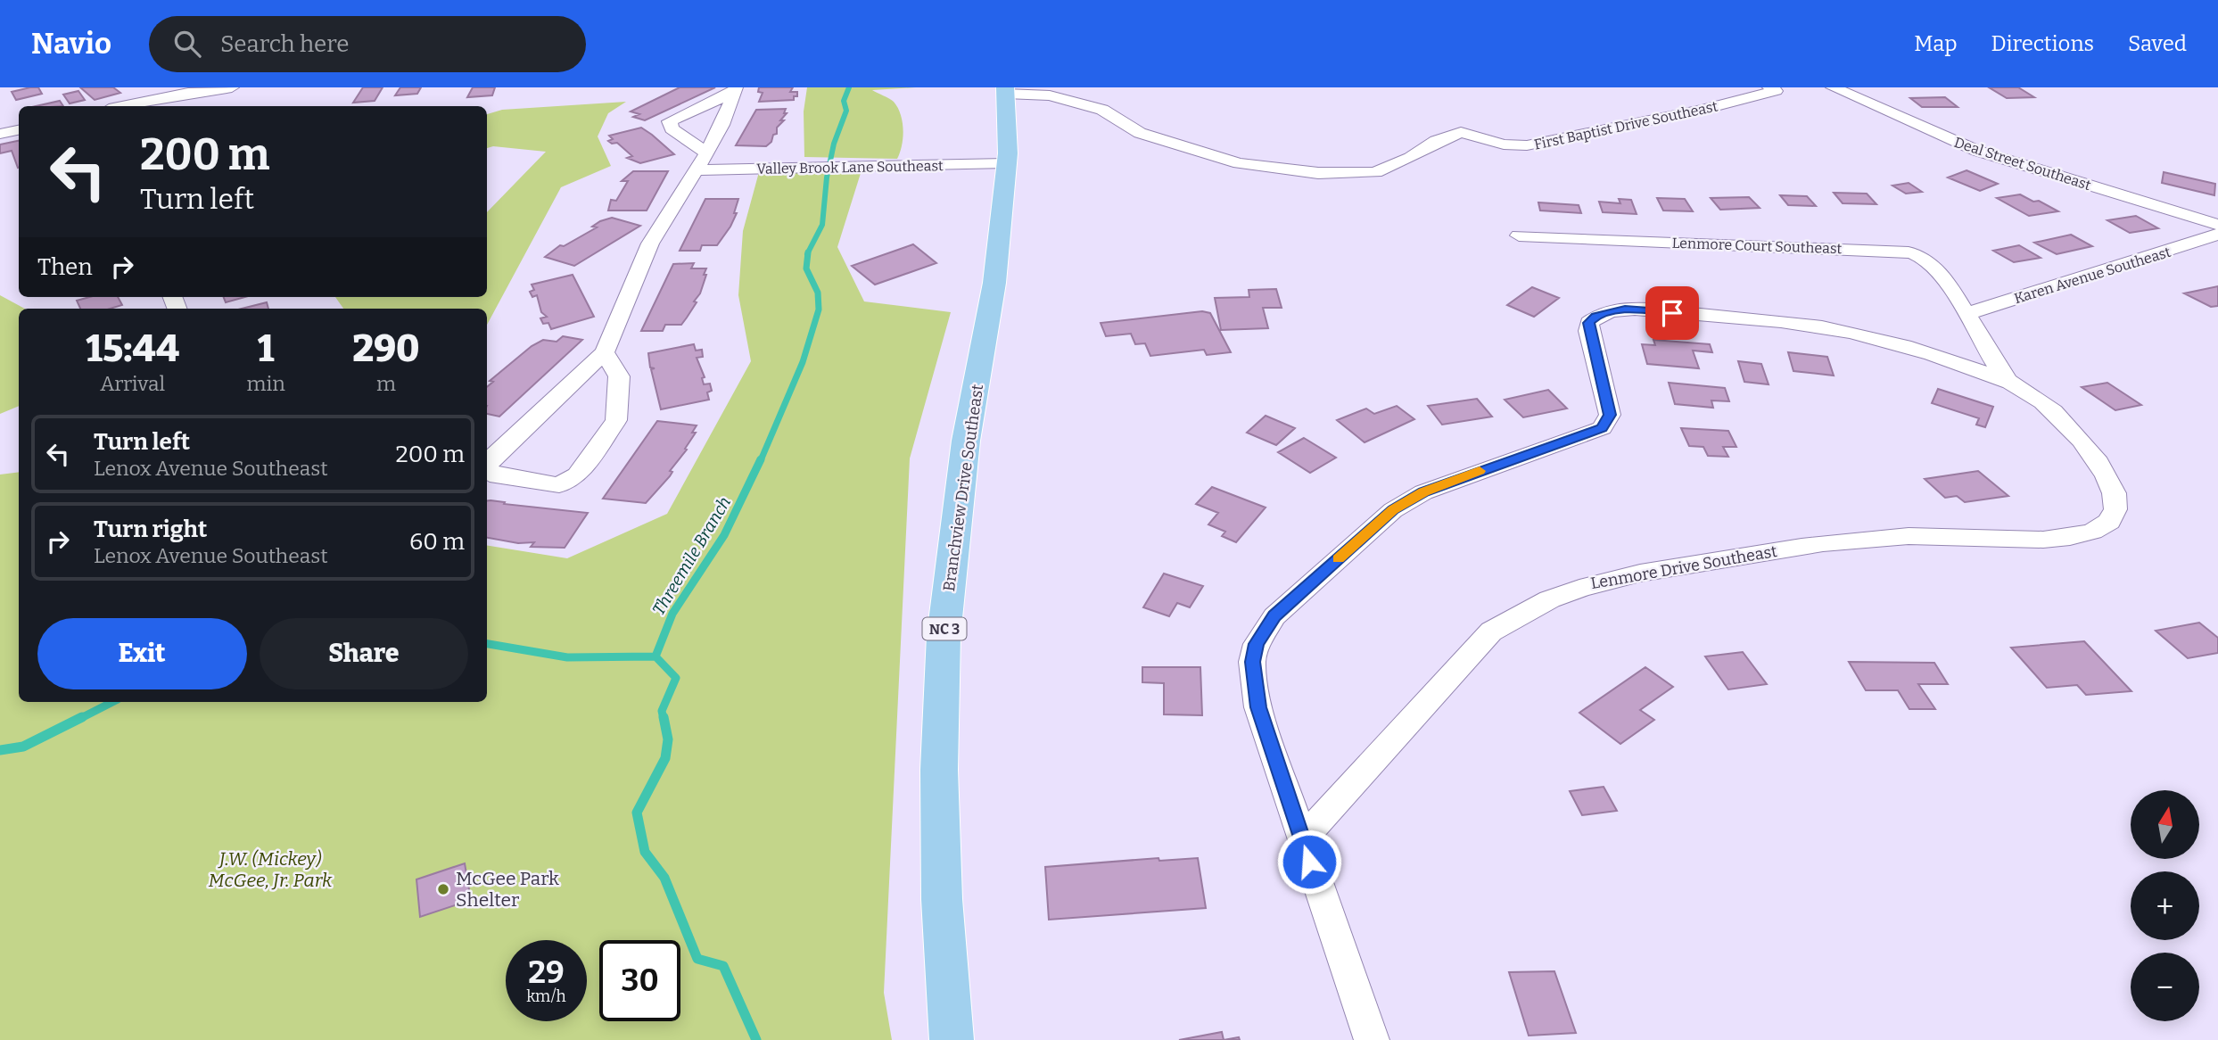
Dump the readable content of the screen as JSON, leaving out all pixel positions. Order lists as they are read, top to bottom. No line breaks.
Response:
{"streets":{"main road":["Branchview Drive Southeast","NC 3"],"street":["First Baptist Drive Southeast","Deal Street Southeast","Valley Brook Lane Southeast","Lenmore Court Southeast","Karen Avenue Southeast","Lenmore Drive Southeast"]},"crossings":[["First Baptist Drive Southeast","Branchview Drive Southeast"],["Valley Brook Lane Southeast","Branchview Drive Southeast"],["Lenmore Court Southeast","Karen Avenue Southeast"],["Lenmore Court Southeast","Lenmore Drive Southeast"],["Karen Avenue Southeast","Lenmore Drive Southeast"]],"water":["Threemile Branch"],"parks":["J.W. (Mickey) McGee, Jr. Park"],"places":["McGee Park Shelter"],"north":"top","page":{"header":"Navio","search":"Search here","nav":["Map","Directions","Saved"],"turn":["200 m","Turn left"],"then":"Then","eta":["15:44","Arrival","1","min","290","m"],"list":[{"name":"Turn left","note":"Lenox Avenue Southeast","value":"200 m"},{"name":"Turn right","note":"Lenox Avenue Southeast","value":"60 m"}],"buttons":["Exit","Share"],"map_buttons":["+","−"],"speed":"29 km/h","limit":"30"}}
